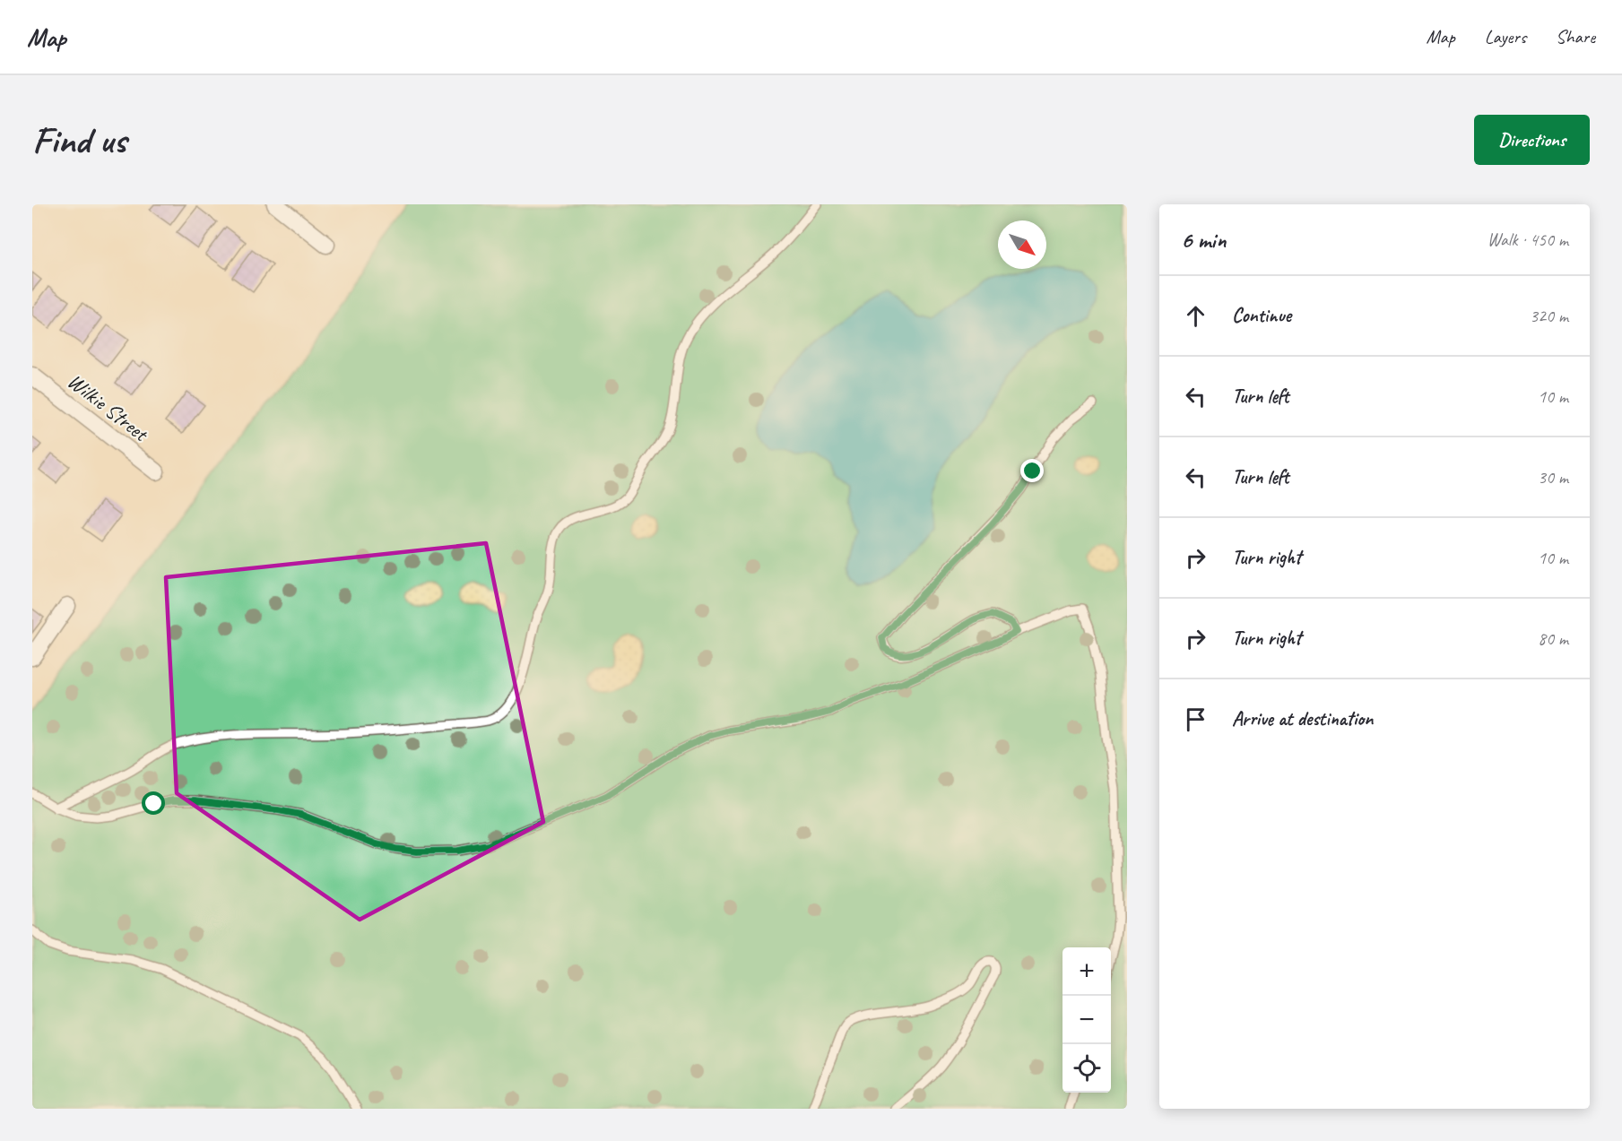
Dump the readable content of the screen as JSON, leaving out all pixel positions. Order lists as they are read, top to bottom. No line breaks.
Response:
{"streets":{"street":["Wilkie Street"]},"north":"bottom right","page":{"header":"Map","nav":["Map","Layers","Share"],"buttons":"Directions","title":"Find us","heading":["6 min","Walk · 450 m"],"list":[["Continue","320 m"],["Turn left","10 m"],["Turn left","30 m"],["Turn right","10 m"],["Turn right","80 m"],"Arrive at destination"],"map_buttons":["+","−"]}}
